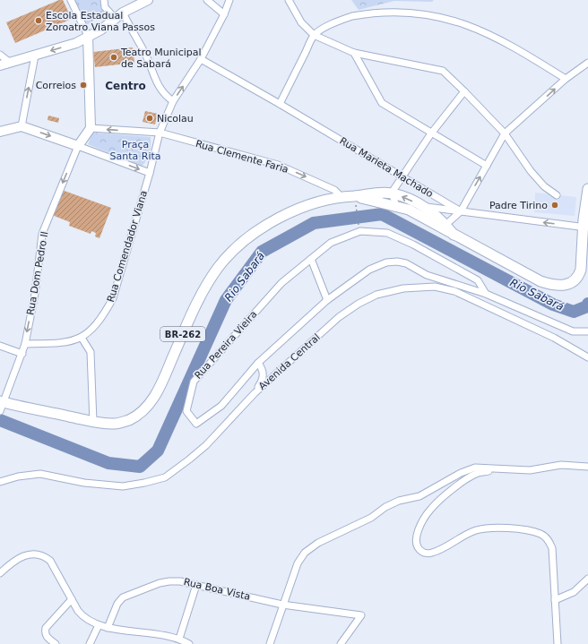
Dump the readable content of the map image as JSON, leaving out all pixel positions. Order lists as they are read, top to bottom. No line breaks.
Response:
{"streets":{"main road":["BR-262"],"street":["Rua Clemente Faria","Rua Marieta Machado","Rua Comendador Viana","Rua Dom Pedro II","Rua Pereira Vieira","Avenida Central","Rua Boa Vista"]},"crossings":[["Rua Clemente Faria","BR-262"],["Rua Marieta Machado","BR-262"],["Rua Dom Pedro II","BR-262"]],"one_way":["Rua Clemente Faria","Rua Dom Pedro II"],"districts":["Centro"],"water":["Rio Sabará"],"parks":["Praça Santa Rita"],"places":["Escola Estadual Zoroatro Viana Passos","Teatro Municipal de Sabará","Correios","Nicolau","Padre Tirino"]}
